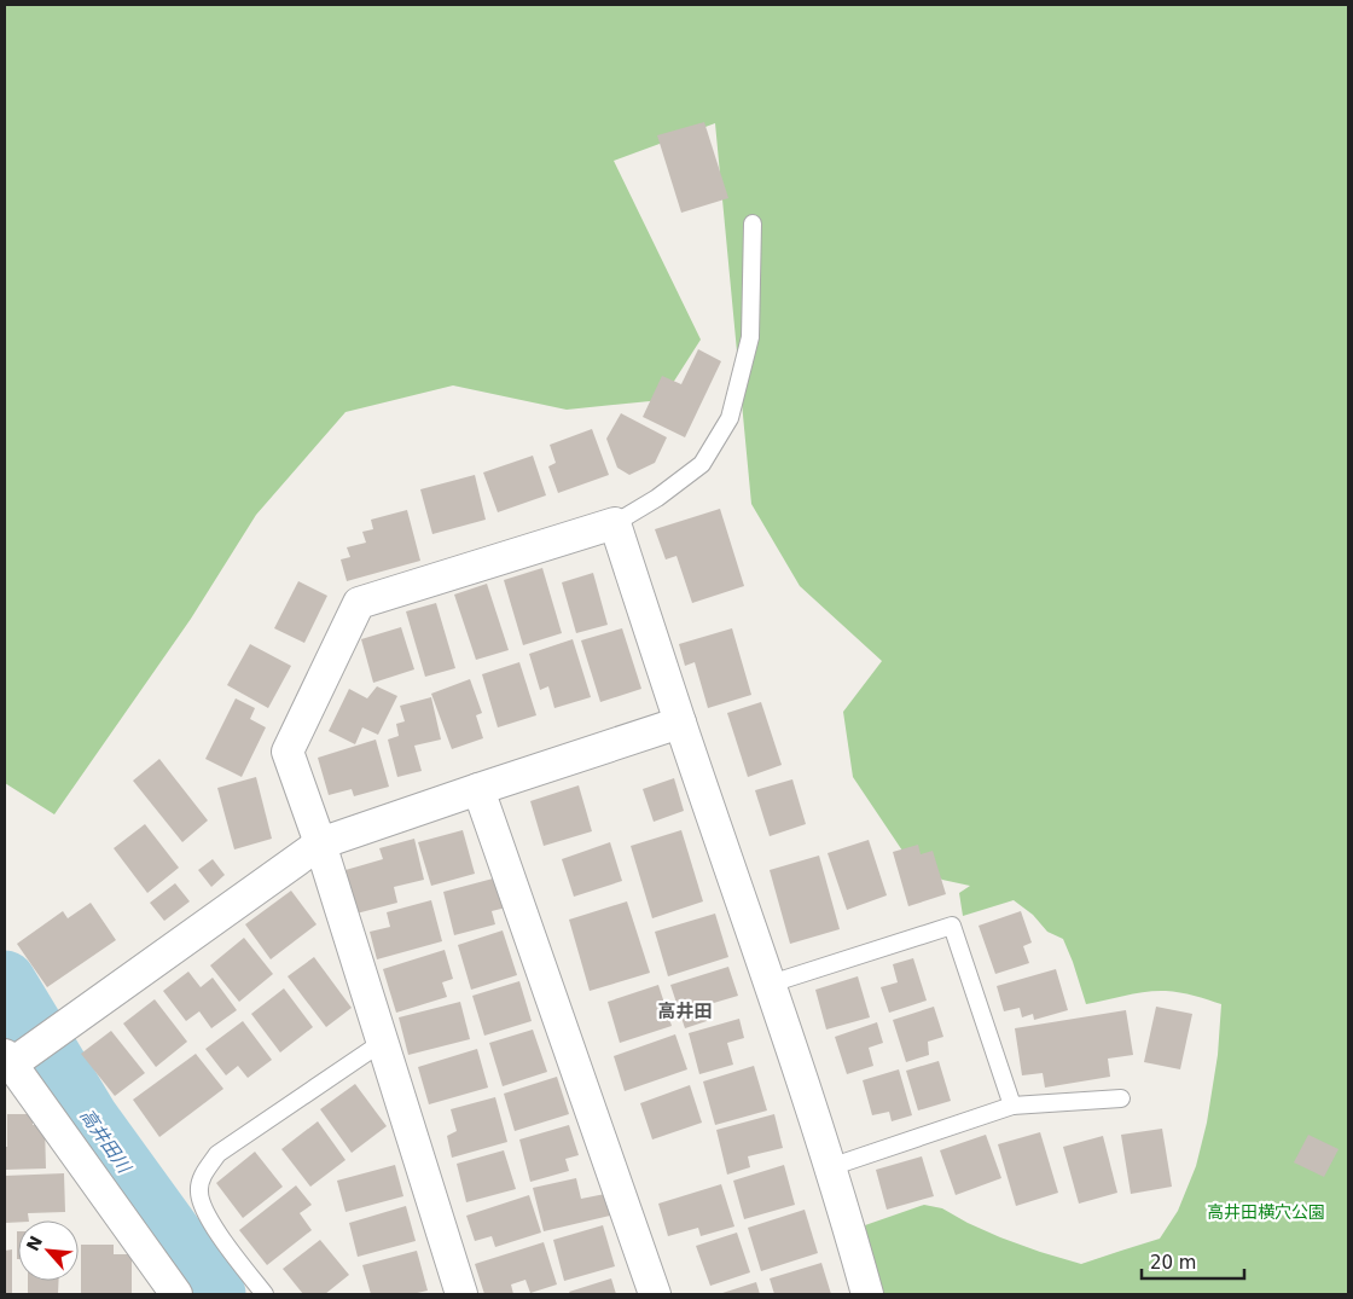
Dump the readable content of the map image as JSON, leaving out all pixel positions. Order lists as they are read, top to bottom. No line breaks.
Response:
{"districts":["高井田"],"water":["高井田川"],"parks":["高井田横穴公園"],"scale_bar":"20 m","north":"top left"}
